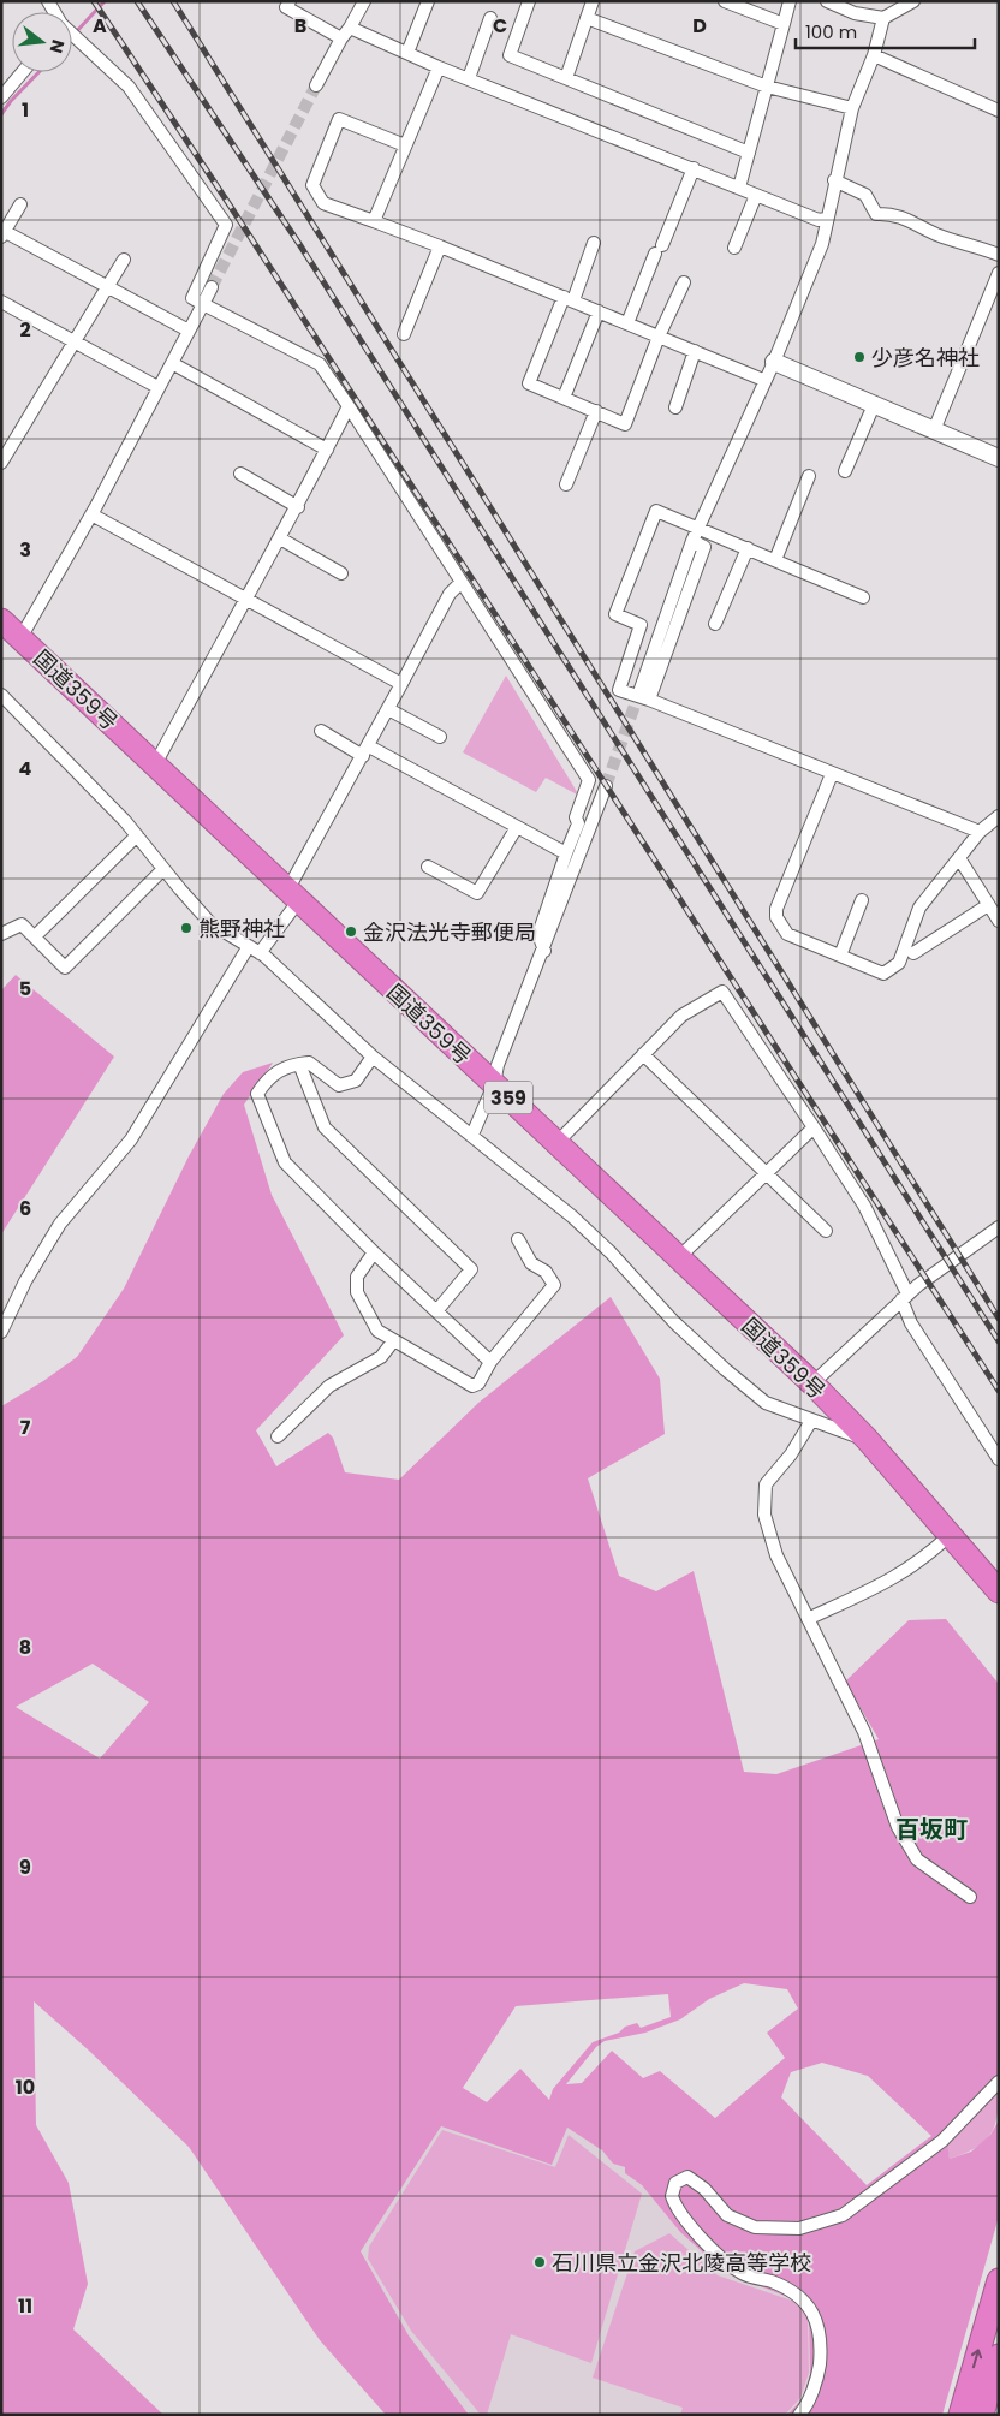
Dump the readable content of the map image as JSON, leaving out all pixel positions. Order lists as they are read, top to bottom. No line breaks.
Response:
{"streets":{"highway":["国道359号","359"]},"districts":["百坂町"],"places":["少彦名神社","熊野神社","金沢法光寺郵便局","石川県立金沢北陵高等学校"],"scale_bar":"100 m","north":"right","grid":{"columns":["A","B","C","D"],"rows":["1","2","3","4","5","6","7","8","9","10","11"]}}
